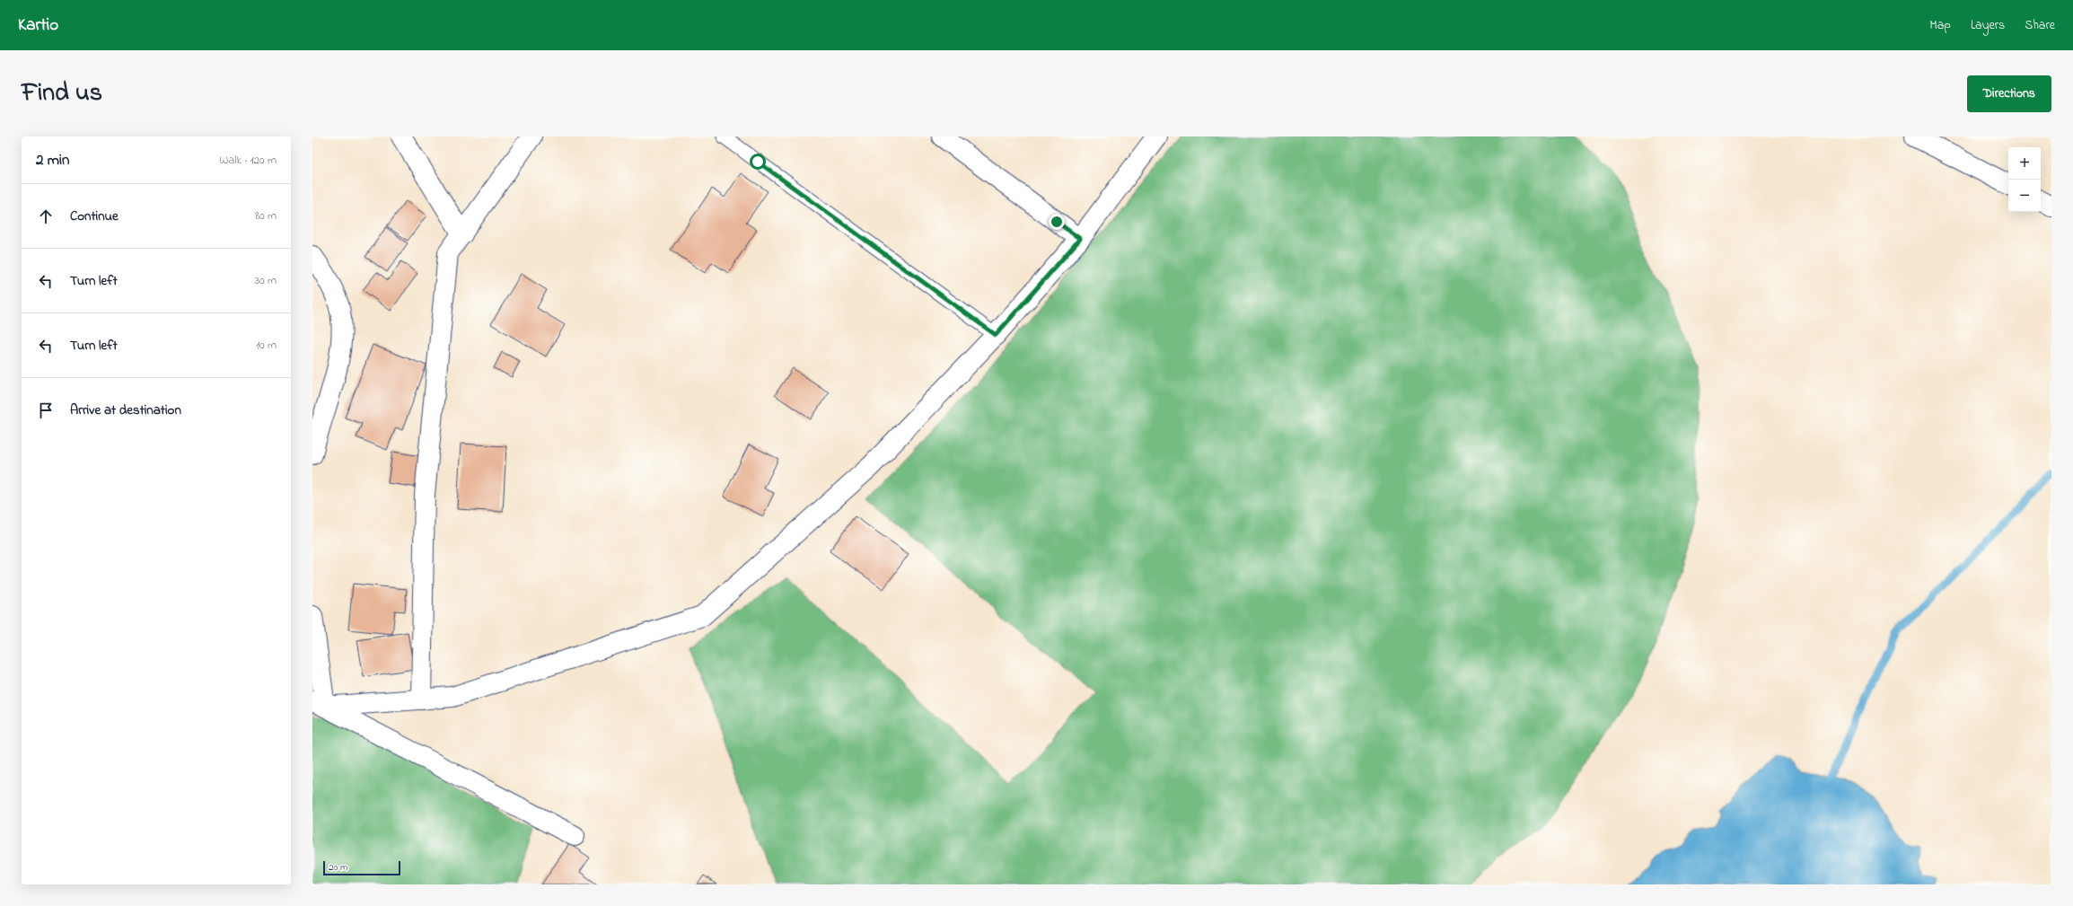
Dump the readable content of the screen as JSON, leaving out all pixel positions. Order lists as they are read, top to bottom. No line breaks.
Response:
{"scale_bar":"20 m","page":{"header":"Kartio","nav":["Map","Layers","Share"],"title":"Find us","buttons":"Directions","heading":["2 min","Walk · 120 m"],"map_buttons":["+","−"],"list":[["Continue","80 m"],["Turn left","30 m"],["Turn left","10 m"],"Arrive at destination"],"scale":"20 m"}}
